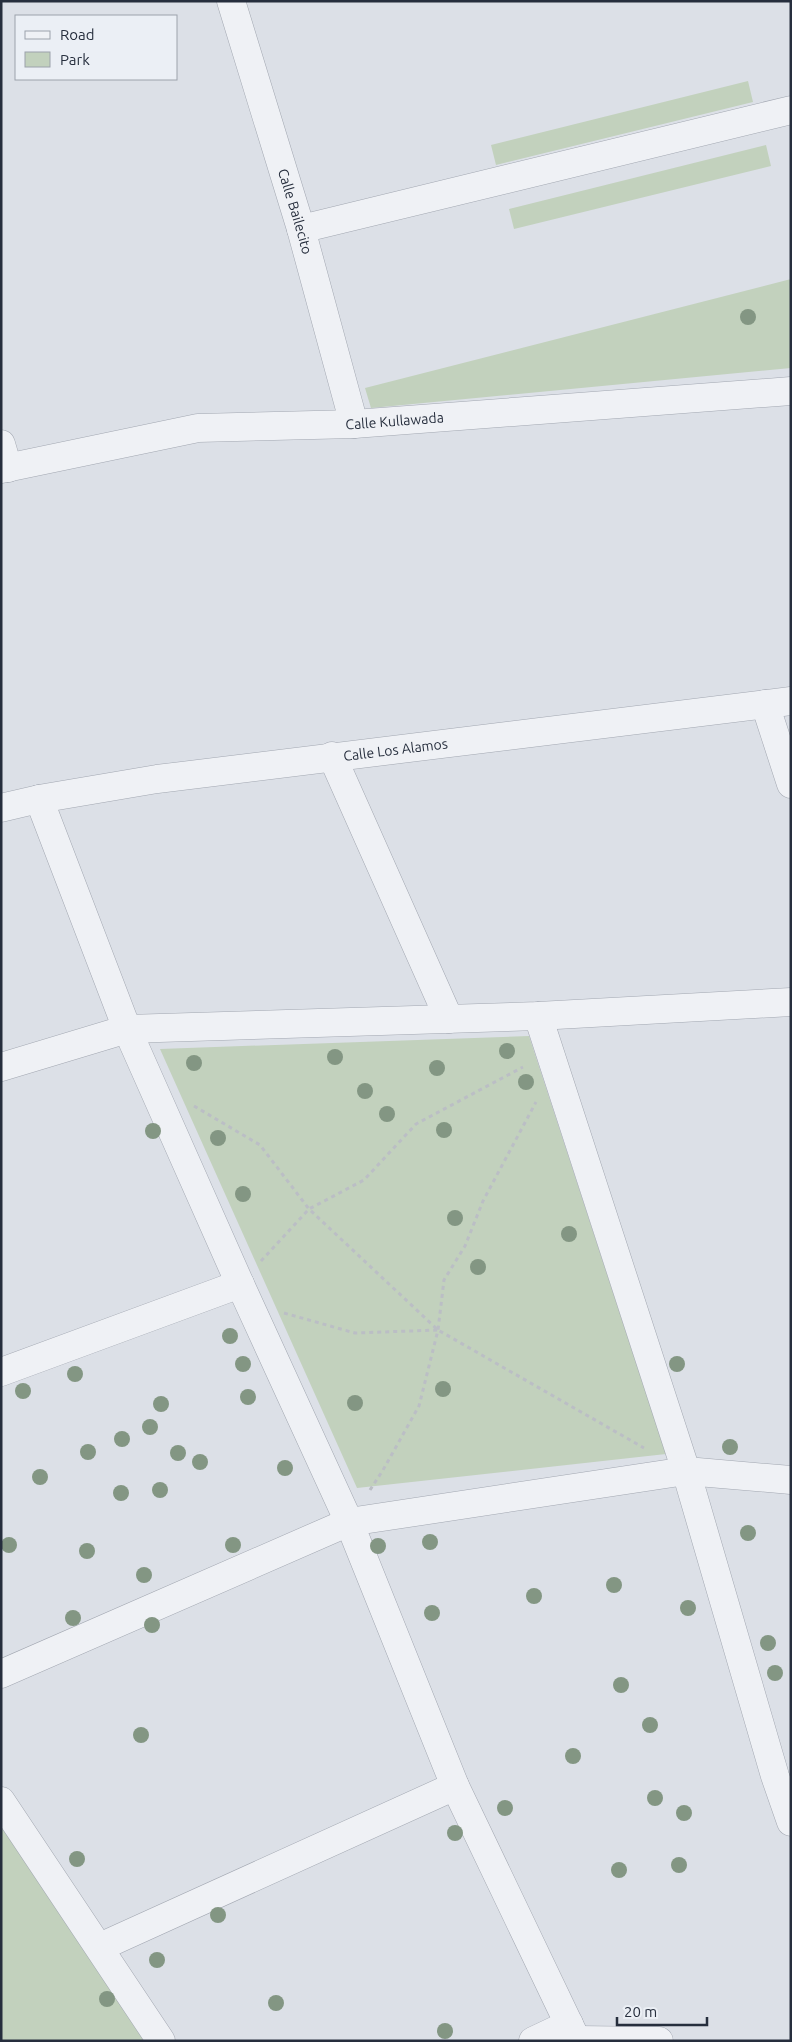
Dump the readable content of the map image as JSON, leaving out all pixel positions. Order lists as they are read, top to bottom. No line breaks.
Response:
{"streets":{"street":["Calle Bailecito","Calle Kullawada","Calle Los Alamos"]},"crossings":[["Calle Bailecito","Calle Kullawada"]],"legend":["Road","Park"],"scale_bar":"20 m"}
